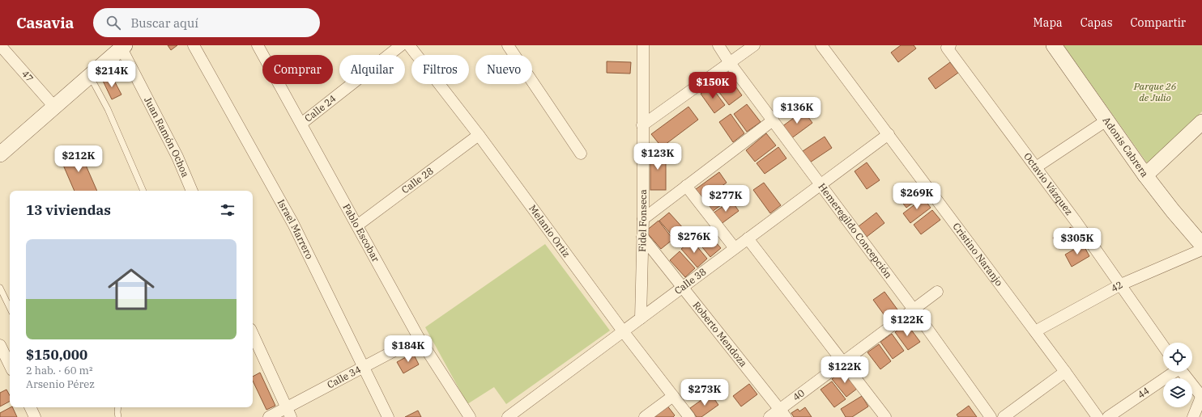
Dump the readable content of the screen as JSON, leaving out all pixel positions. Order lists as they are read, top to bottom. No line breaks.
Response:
{"streets":{"street":["47","Calle 24","Juan Ramón Ochoa","Adonis Cabrera","Calle 28","Octavio Vázquez","Fidel Fonseca","Israel Marrero","Melanio Ortiz","Hemeregildo Concepción","Pablo Escobar","Cristino Naranjo","Calle 38","42","Roberto Mendoza","Calle 34","44","40"]},"crossings":[["Calle 24","Pablo Escobar"],["Calle 28","Melanio Ortiz"],["Calle 28","Pablo Escobar"],["Octavio Vázquez","42"],["Fidel Fonseca","Calle 38"],["Fidel Fonseca","Roberto Mendoza"],["Israel Marrero","Calle 34"],["Melanio Ortiz","Calle 38"],["Hemeregildo Concepción","Calle 38"],["Hemeregildo Concepción","40"],["Pablo Escobar","Calle 34"],["Cristino Naranjo","Calle 38"],["Cristino Naranjo","42"],["Calle 38","Roberto Mendoza"],["Roberto Mendoza","40"]],"parks":["Parque 26 de Julio"],"page":{"header":"Casavia","search":"Buscar aquí","nav":["Mapa","Capas","Compartir"],"chip":["Comprar","Alquilar","Filtros","Nuevo"],"price":["$214K","$150K","$136K","$123K","$212K","$269K","$277K","$276K","$305K","$122K","$184K","$122K","$273K"],"heading":"13 viviendas","list":[{"name":"$150,000","note":"2 hab. · 60 m² · Arsenio Pérez"}]}}
